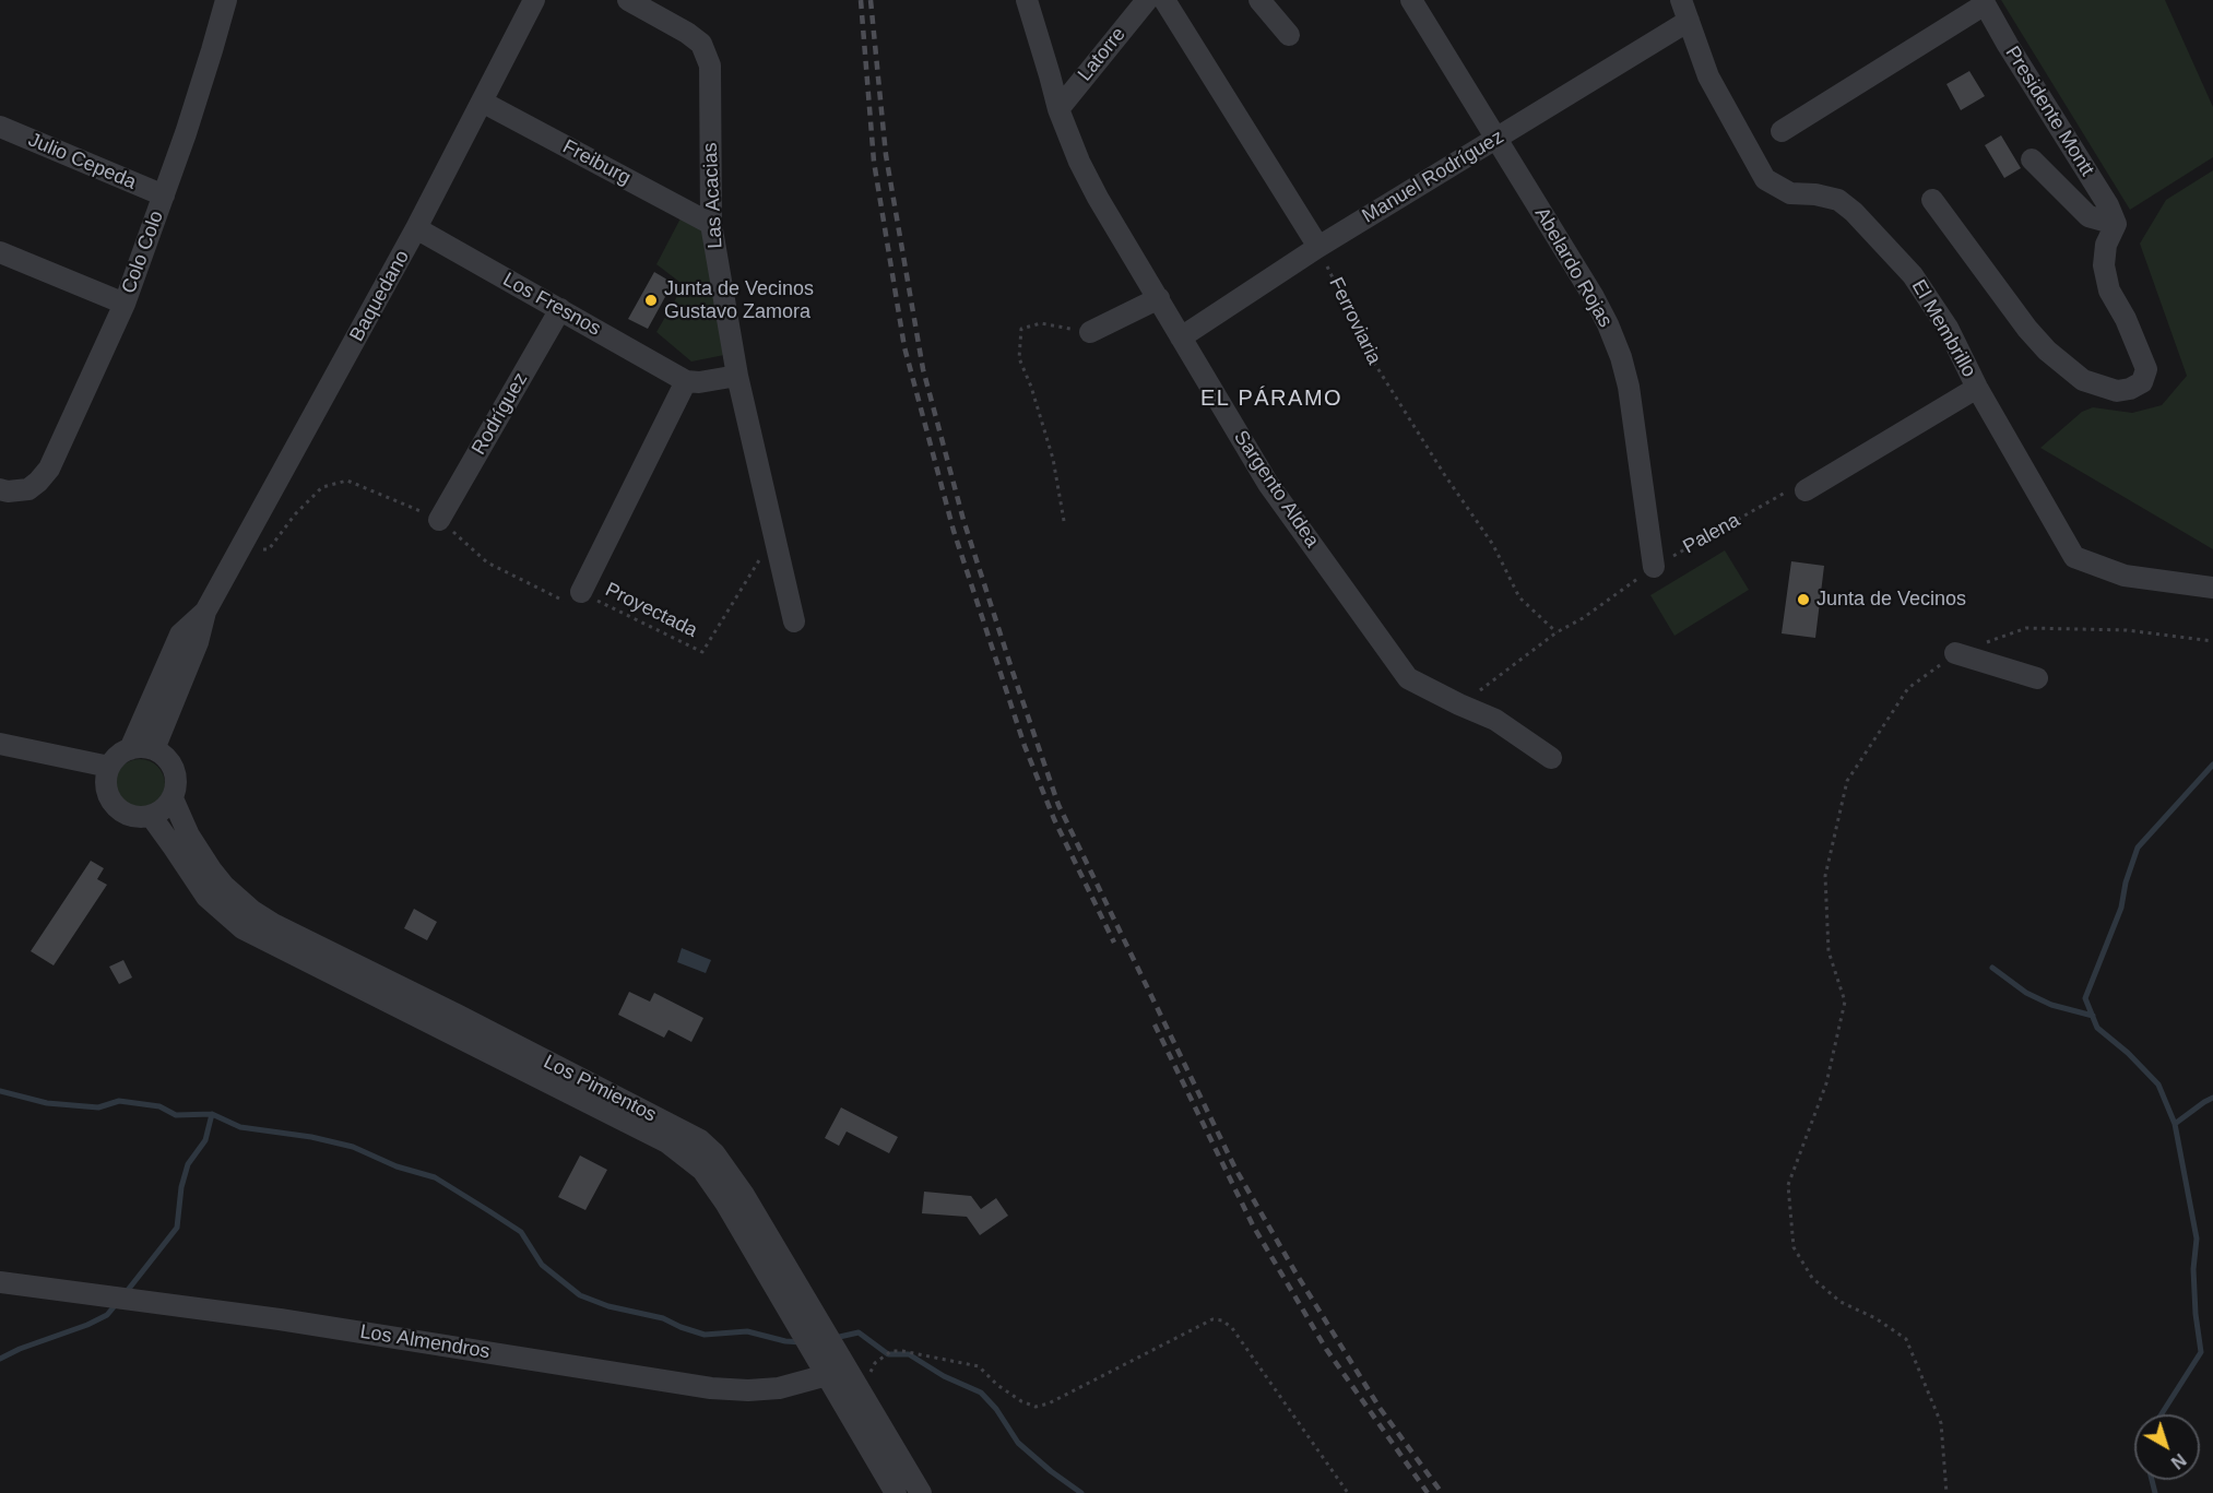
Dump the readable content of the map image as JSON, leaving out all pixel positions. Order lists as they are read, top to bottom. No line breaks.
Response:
{"streets":{"street":["Latorre","Presidente Montt","Julio Cepeda","Freiburg","Manuel Rodríguez","Las Acacias","Colo Colo","Abelardo Rojas","Baquedano","Los Fresnos","El Membrillo","Rodríguez","Sargento Aldea","Los Pimientos","Los Almendros"],"path":["Ferroviaria","Palena","Proyectada"]},"crossings":[["Latorre","Sargento Aldea"],["Julio Cepeda","Colo Colo"],["Freiburg","Las Acacias"],["Freiburg","Baquedano"],["Manuel Rodríguez","Abelardo Rojas"],["Manuel Rodríguez","Ferroviaria"],["Manuel Rodríguez","El Membrillo"],["Manuel Rodríguez","Sargento Aldea"],["Las Acacias","Proyectada"],["Abelardo Rojas","Palena"],["Baquedano","Los Fresnos"],["Baquedano","Proyectada"],["Los Fresnos","Rodríguez"],["Ferroviaria","Palena"],["Rodríguez","Proyectada"],["Sargento Aldea","Palena"],["Los Pimientos","Los Almendros"]],"districts":["EL PÁRAMO"],"places":["Junta de Vecinos Gustavo Zamora","Junta de Vecinos"],"north":"bottom right"}
